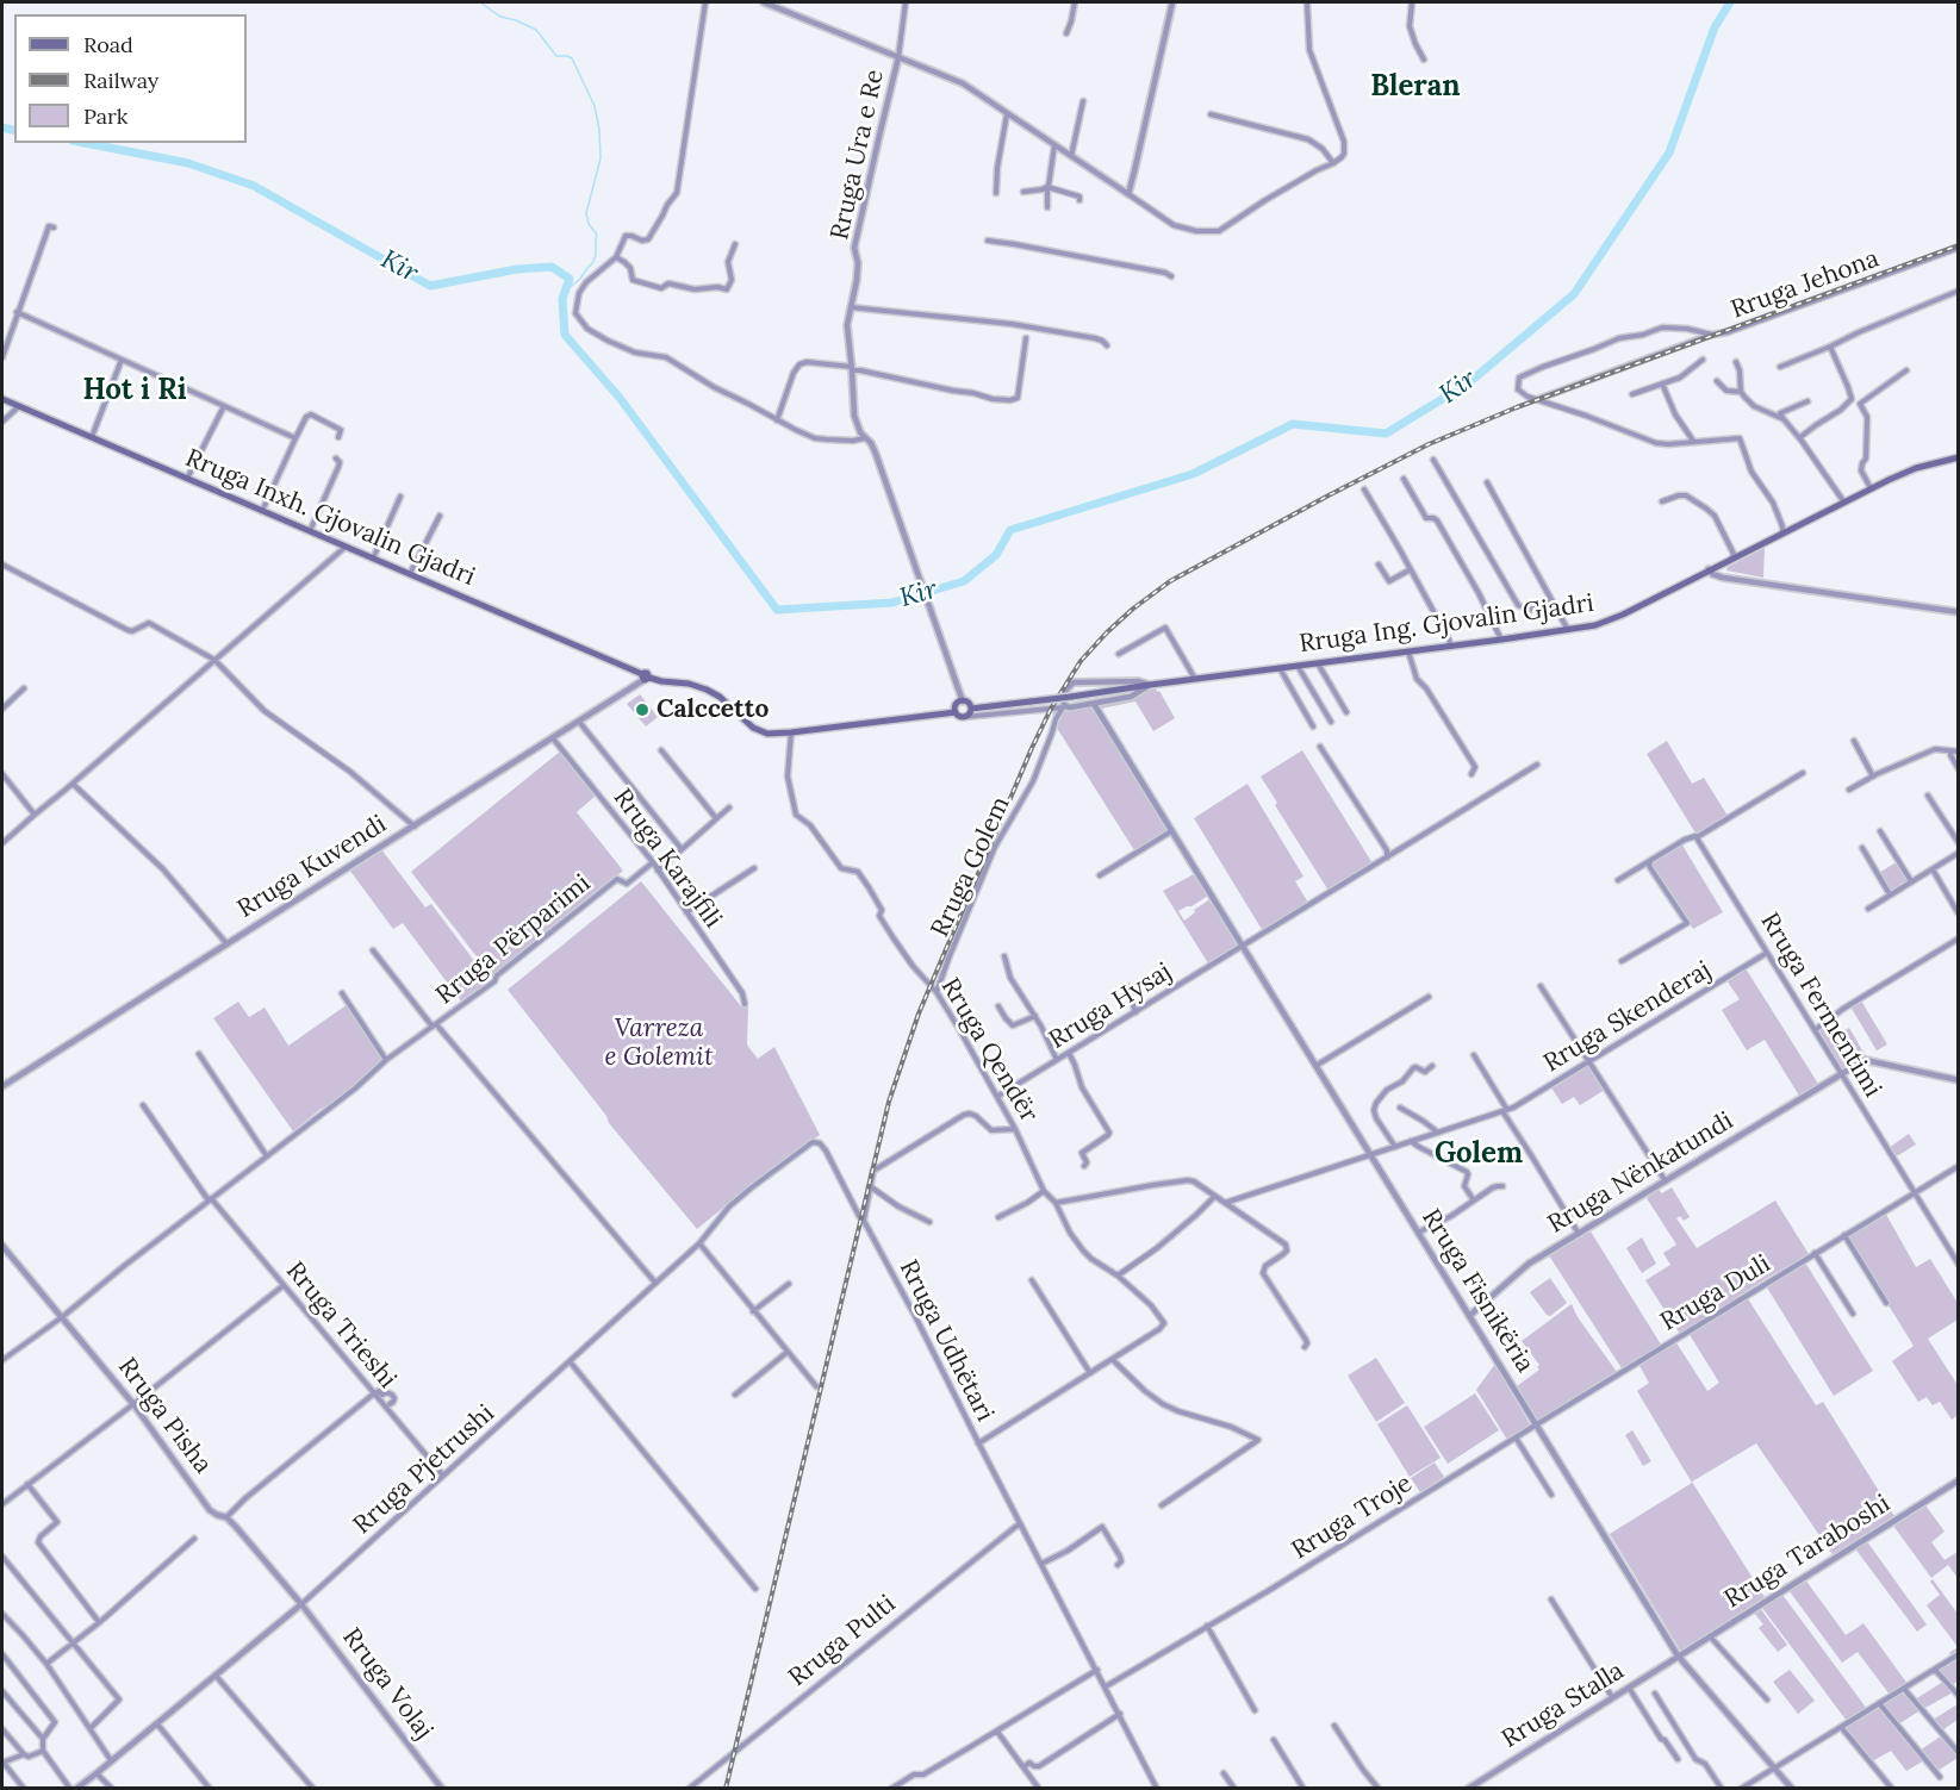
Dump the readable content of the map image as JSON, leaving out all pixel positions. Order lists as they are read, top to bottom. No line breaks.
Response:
{"streets":{"main road":["Rruga Inxh. Gjovalin Gjadri","Rruga Ing. Gjovalin Gjadri"],"street":["Rruga Ura e Re","Rruga Jehona","Rruga Karajfili","Rruga Kuvendi","Rruga Golem","Rruga Përparimi","Rruga Fermentimi","Rruga Hysaj","Rruga Skenderaj","Rruga Qendër","Rruga Nënkatundi","Rruga Fisnikëria","Rruga Duli","Rruga Trieshi","Rruga Udhëtari","Rruga Pisha","Rruga Pjetrushi","Rruga Troje","Rruga Taraboshi","Rruga Pulti","Rruga Volaj","Rruga Stalla"]},"crossings":[["Rruga Ura e Re","Rruga Ing. Gjovalin Gjadri"],["Rruga Inxh. Gjovalin Gjadri","Rruga Kuvendi"],["Rruga Inxh. Gjovalin Gjadri","Rruga Qendër"],["Rruga Karajfili","Rruga Kuvendi"],["Rruga Karajfili","Rruga Përparimi"],["Rruga Golem","Rruga Qendër"],["Rruga Përparimi","Rruga Trieshi"],["Rruga Përparimi","Rruga Pisha"],["Rruga Fermentimi","Rruga Skenderaj"],["Rruga Fermentimi","Rruga Nënkatundi"],["Rruga Fermentimi","Rruga Duli"],["Rruga Hysaj","Rruga Qendër"],["Rruga Hysaj","Rruga Fisnikëria"],["Rruga Skenderaj","Rruga Fisnikëria"],["Rruga Qendër","Rruga Udhëtari"],["Rruga Nënkatundi","Rruga Fisnikëria"],["Rruga Fisnikëria","Rruga Duli"],["Rruga Fisnikëria","Rruga Troje"],["Rruga Fisnikëria","Rruga Taraboshi"],["Rruga Fisnikëria","Rruga Stalla"],["Rruga Duli","Rruga Troje"],["Rruga Trieshi","Rruga Pjetrushi"],["Rruga Udhëtari","Rruga Pjetrushi"],["Rruga Udhëtari","Rruga Troje"],["Rruga Udhëtari","Rruga Pulti"],["Rruga Pisha","Rruga Pjetrushi"],["Rruga Pisha","Rruga Volaj"],["Rruga Pjetrushi","Rruga Volaj"],["Rruga Taraboshi","Rruga Stalla"]],"districts":["Bleran","Hot i Ri","Golem"],"water":["Kir"],"parks":["Varreza e Golemit"],"places":["Calccetto"],"legend":["Road","Railway","Park"]}
